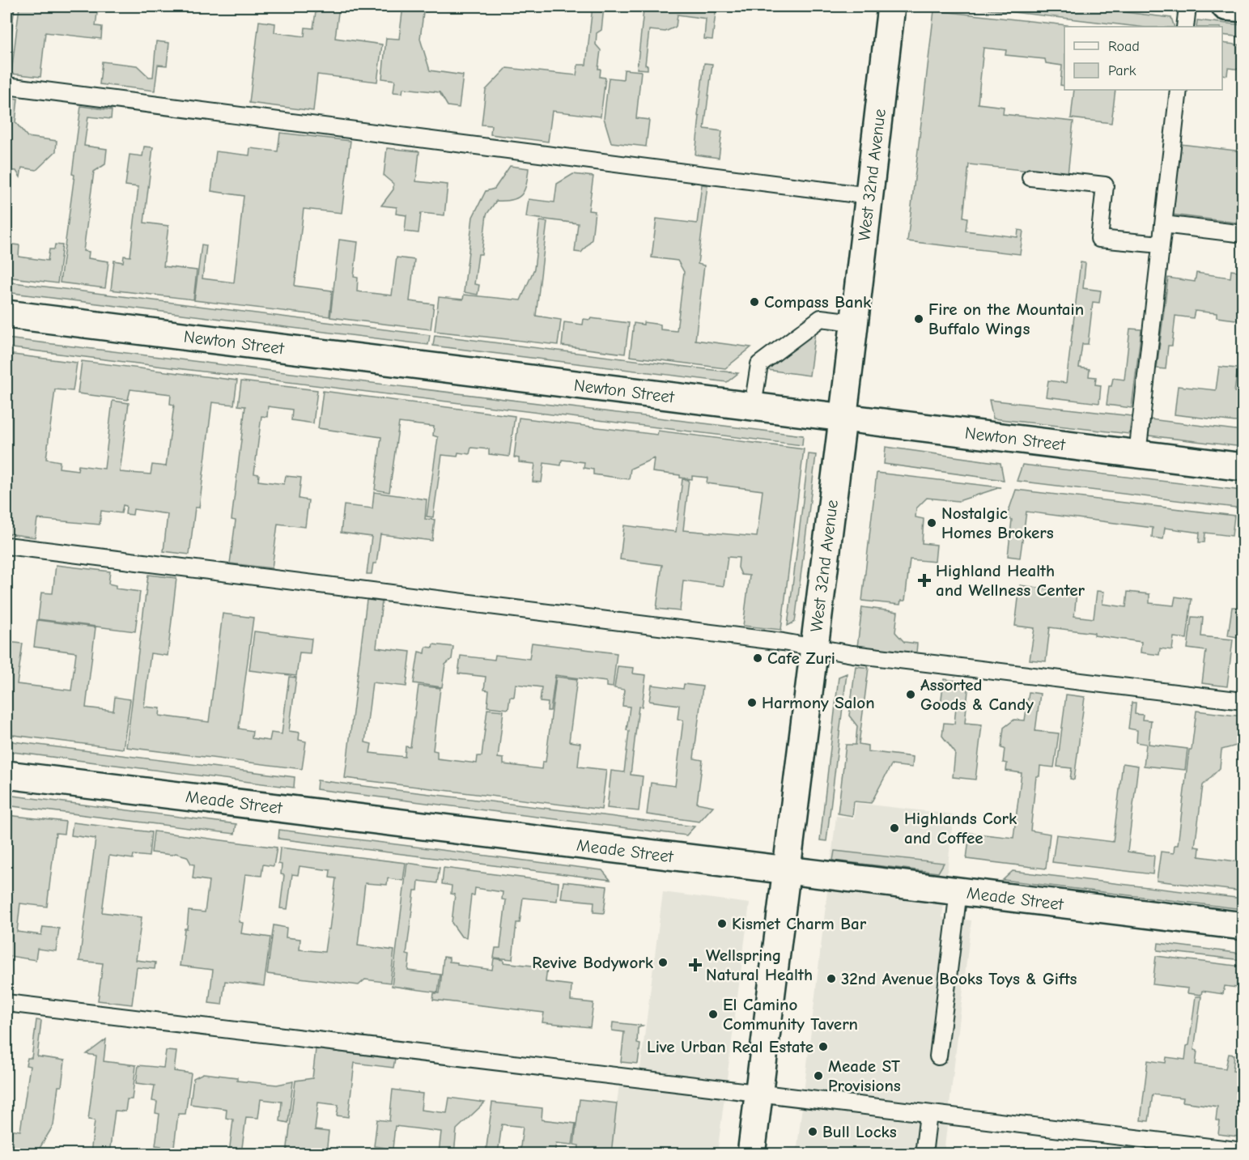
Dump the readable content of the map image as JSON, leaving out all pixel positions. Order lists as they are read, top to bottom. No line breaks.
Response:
{"streets":{"street":["West 32nd Avenue","Newton Street","Meade Street"]},"crossings":[["West 32nd Avenue","Newton Street"],["West 32nd Avenue","Meade Street"]],"places":{"other":["Compass Bank","Fire on the Mountain Buffalo Wings","Nostalgic Homes Brokers","Cafe Zuri","Assorted Goods & Candy","Harmony Salon","Highlands Cork and Coffee","Kismet Charm Bar","Revive Bodywork","32nd Avenue Books Toys & Gifts","El Camino Community Tavern","Live Urban Real Estate","Meade ST Provisions","Bull Locks"],"health":["Highland Health and Wellness Center","Wellspring Natural Health"]},"legend":["Road","Park"]}
